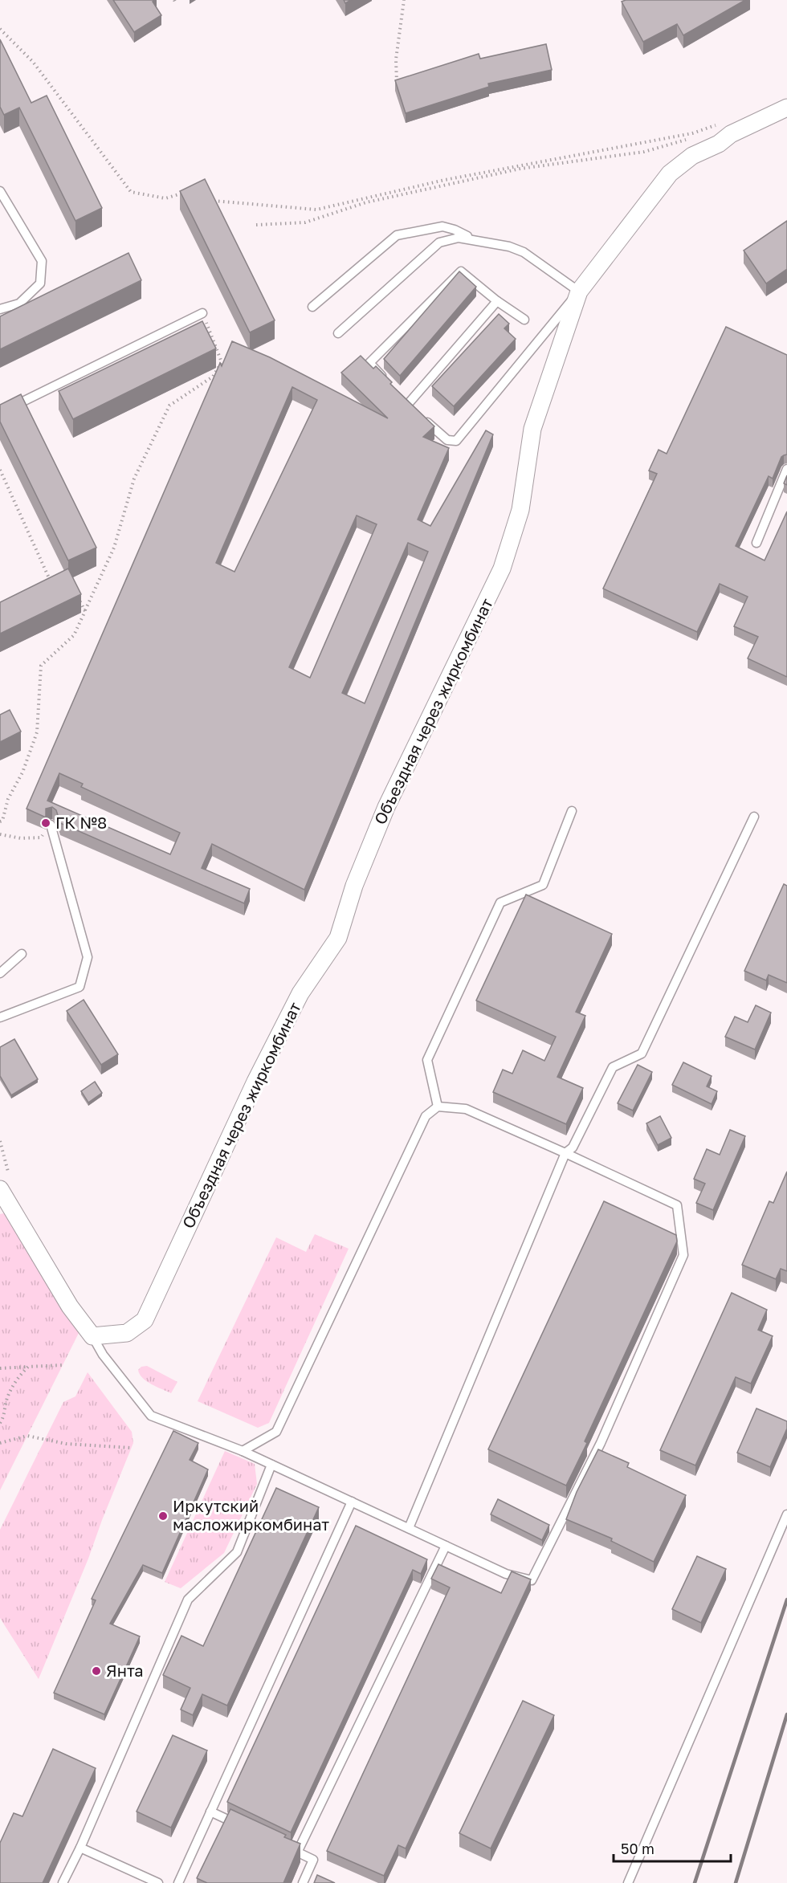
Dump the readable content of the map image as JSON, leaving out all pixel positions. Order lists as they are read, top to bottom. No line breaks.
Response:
{"streets":{"street":["Объездная через жиркомбинат"]},"places":["ГК №8","Иркутский масложиркомбинат","Янта"],"scale_bar":"50 m"}
